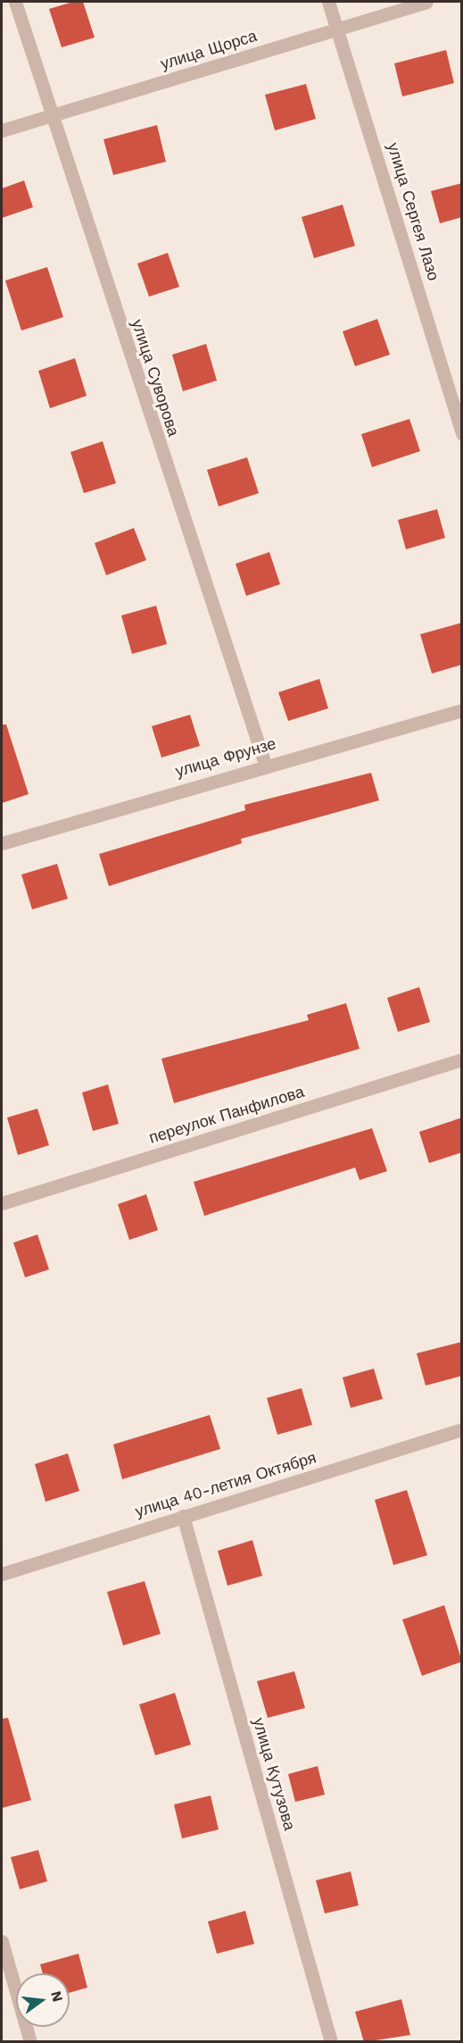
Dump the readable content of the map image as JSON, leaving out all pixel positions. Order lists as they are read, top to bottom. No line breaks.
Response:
{"streets":{"street":["улица Щорса","улица Сергея Лазо","улица Суворова","улица Фрунзе","переулок Панфилова","улица 40-летия Октября","улица Кутузова"]},"crossings":[["улица Щорса","улица Сергея Лазо"],["улица Щорса","улица Суворова"],["улица Суворова","улица Фрунзе"],["улица 40-летия Октября","улица Кутузова"]],"north":"right"}
